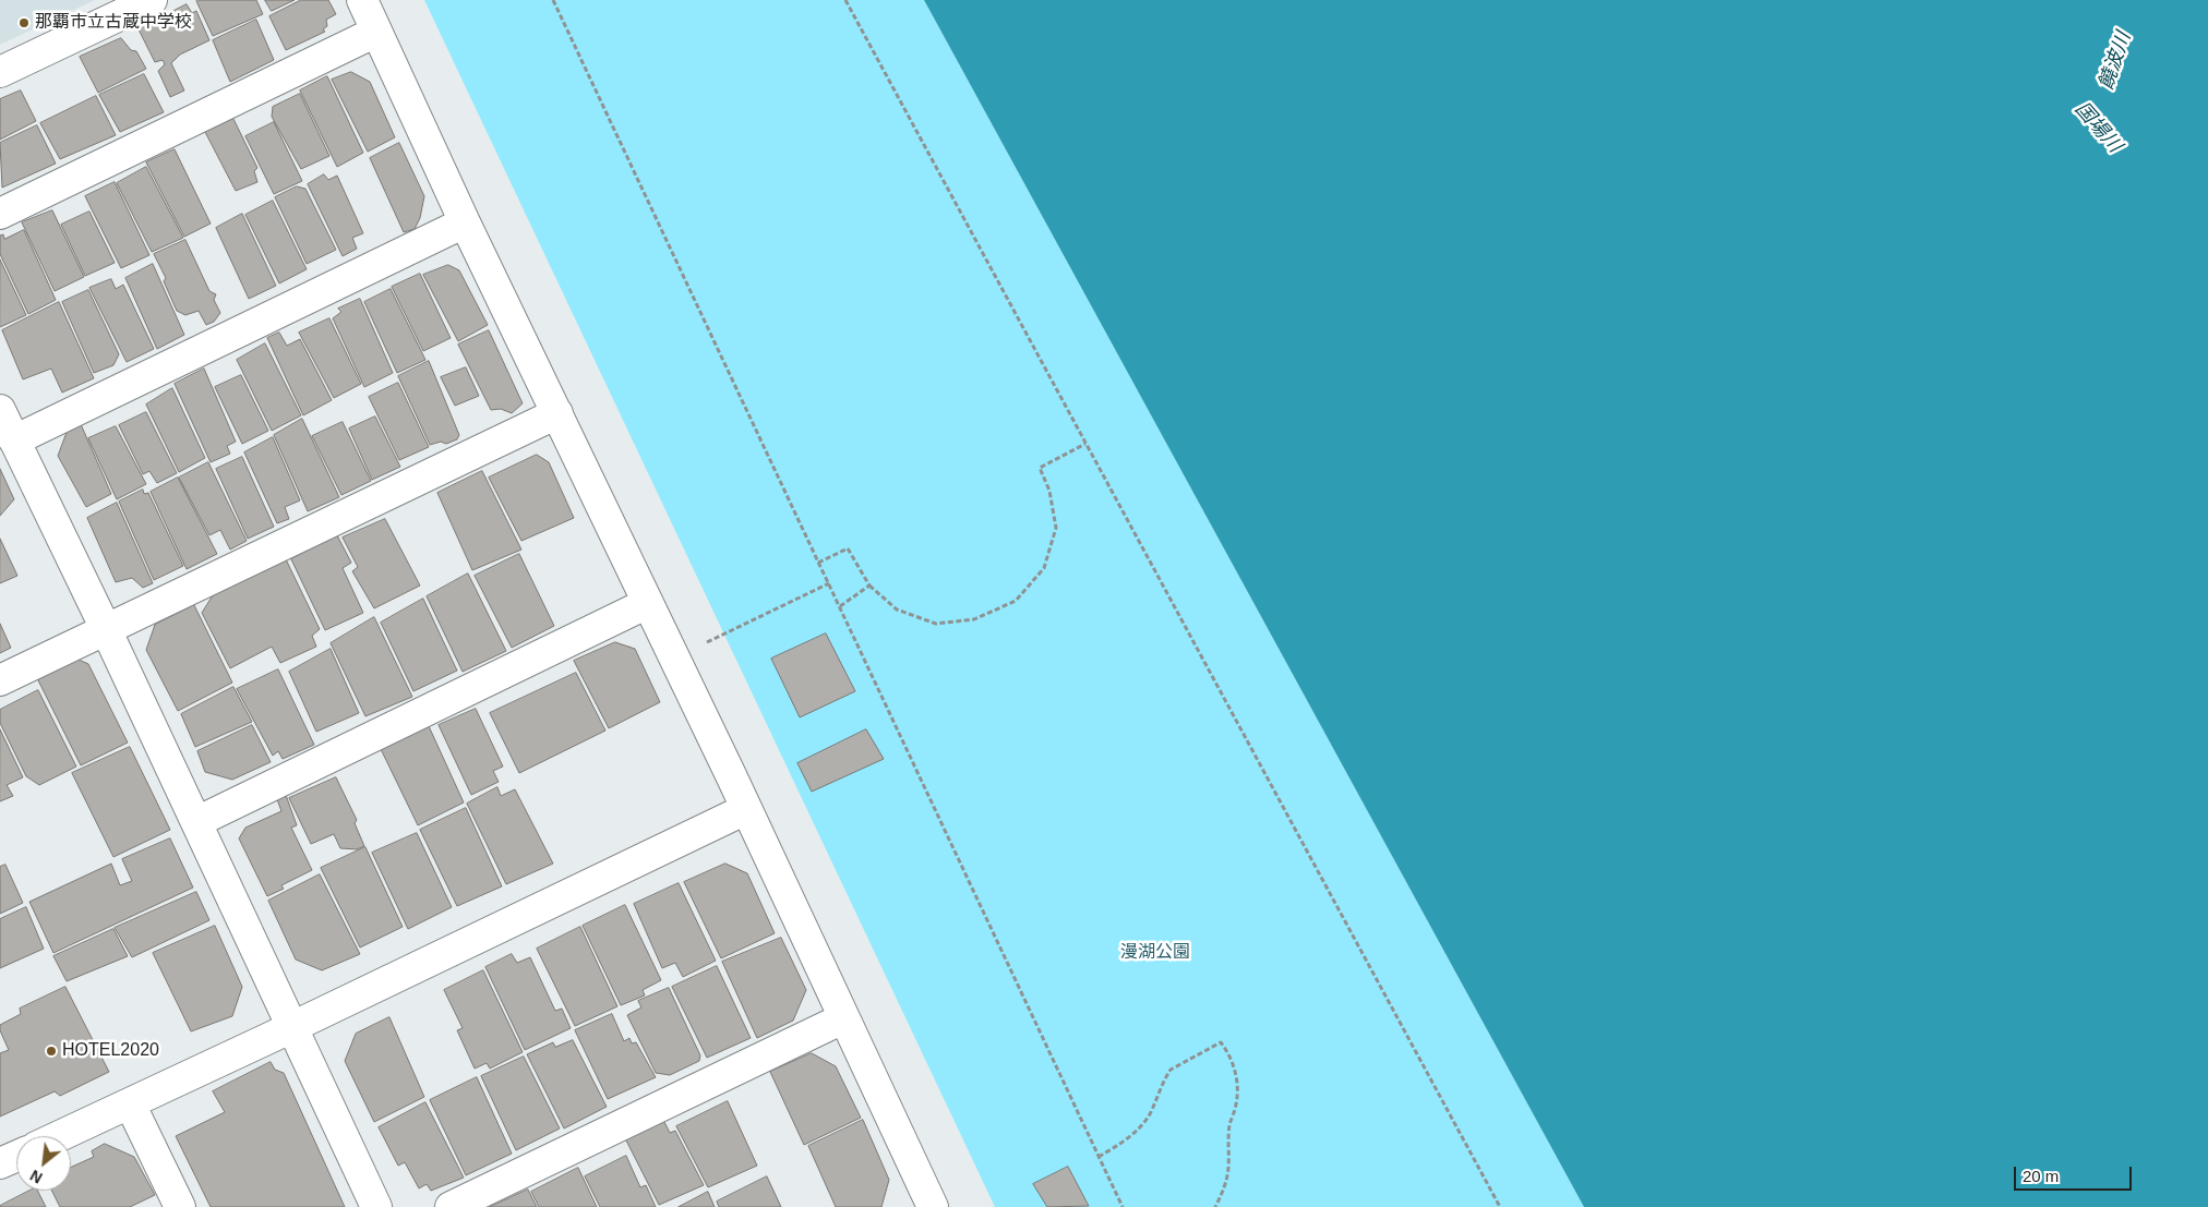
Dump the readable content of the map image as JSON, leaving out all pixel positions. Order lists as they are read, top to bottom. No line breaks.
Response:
{"water":["饒波川","国場川"],"parks":["漫湖公園"],"places":["那覇市立古蔵中学校","HOTEL2020"],"scale_bar":"20 m","north":"bottom left"}
